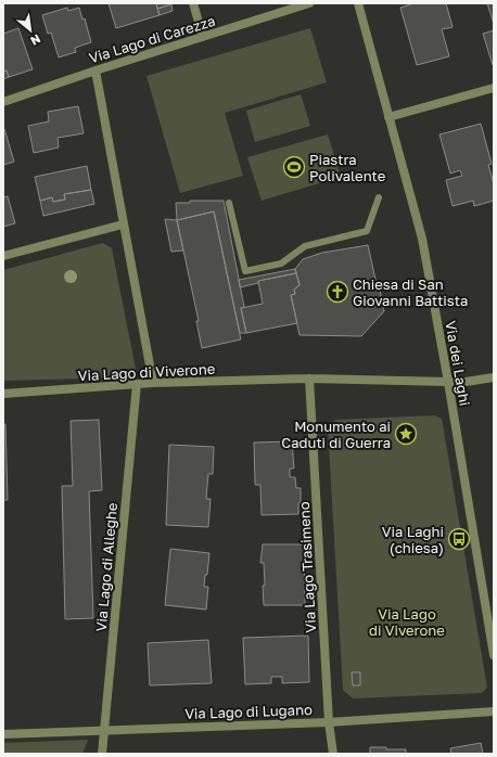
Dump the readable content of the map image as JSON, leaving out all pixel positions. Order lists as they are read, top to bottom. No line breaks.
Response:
{"streets":{"street":["Via Lago di Carezza","Via dei Laghi","Via Lago di Viverone","Via Lago di Alleghe","Via Lago Trasimeno","Via Lago di Lugano"]},"crossings":[["Via dei Laghi","Via Lago di Viverone"],["Via Lago di Viverone","Via Lago di Alleghe"],["Via Lago di Viverone","Via Lago Trasimeno"],["Via Lago di Alleghe","Via Lago di Lugano"],["Via Lago Trasimeno","Via Lago di Lugano"]],"parks":["Via Lago di Viverone"],"places":{"sports":["Piastra Polivalente"],"church":["Chiesa di San Giovanni Battista"],"place":["Monumento ai Caduti di Guerra"],"bus stop":["Via Laghi (chiesa)"]},"north":"bottom right"}
